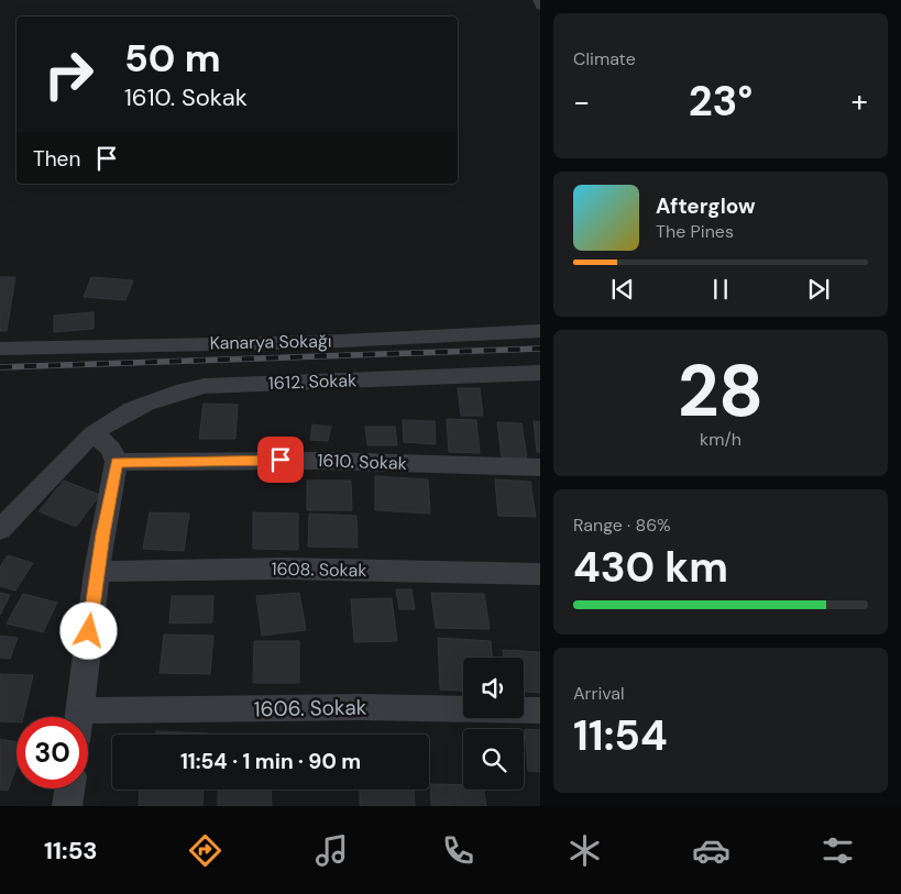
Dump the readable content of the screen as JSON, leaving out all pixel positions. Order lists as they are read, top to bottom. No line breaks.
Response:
{"streets":{"street":["Kanarya Sokağı","1612. Sokak","1610. Sokak","1608. Sokak","1606. Sokak"]},"page":{"tile":["Climate",["28","km/h"],["Range · 86%","430 km"],["Arrival","11:54"]],"turn":["50 m","1610. Sokak"],"heat":["−","23°","+"],"then":"Then","song":["Afterglow","The Pines"],"limit":"30","trip":"11:54 · 1 min · 90 m","tabs":"11:53"}}
